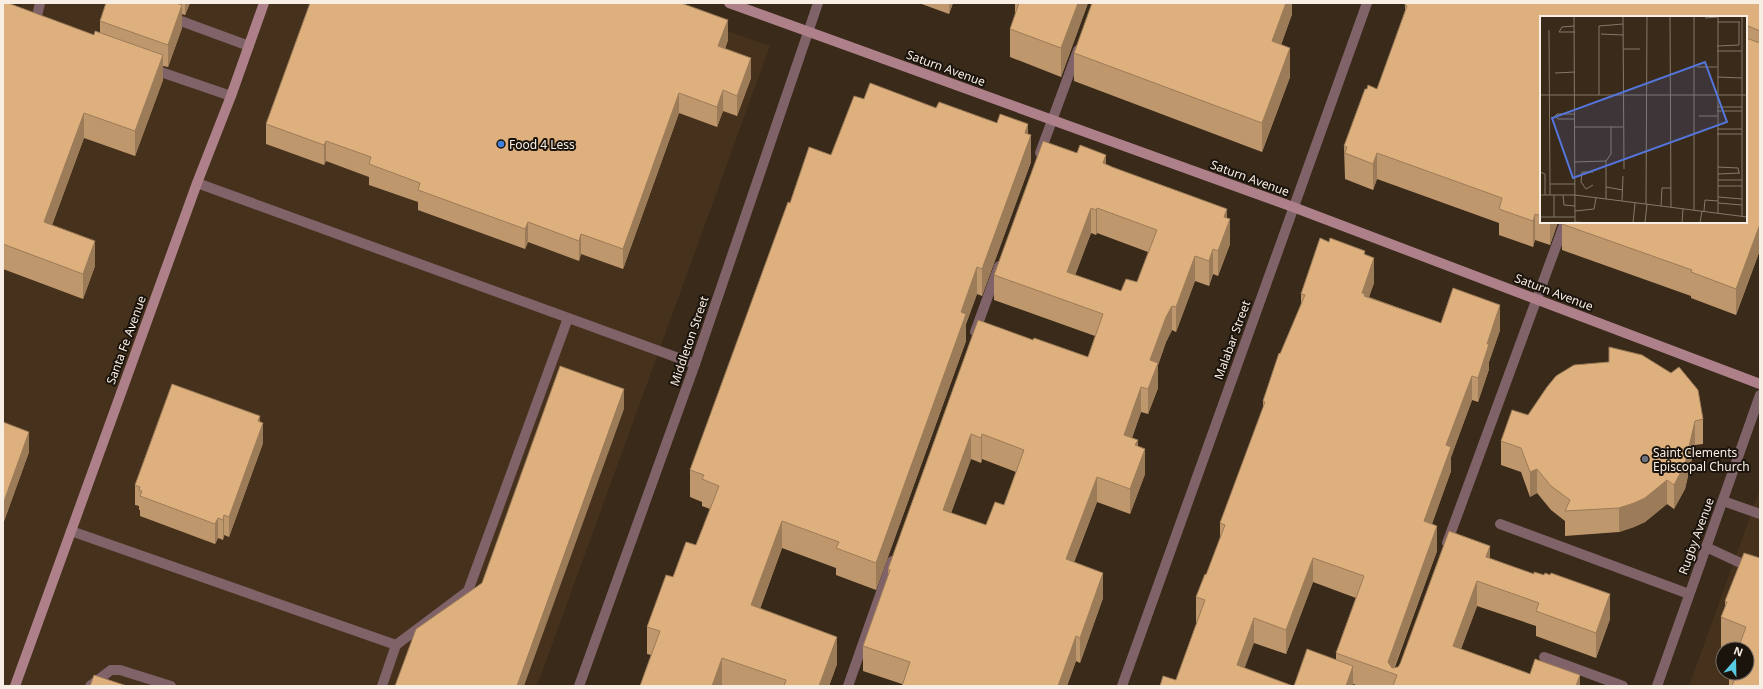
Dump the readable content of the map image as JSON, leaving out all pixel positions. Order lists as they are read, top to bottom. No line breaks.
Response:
{"streets":{"street":["Saturn Avenue","Santa Fe Avenue","Malabar Street","Middleton Street","Rugby Avenue"]},"crossings":[["Saturn Avenue","Malabar Street"],["Saturn Avenue","Middleton Street"]],"places":["Food 4 Less","Saint Clements Episcopal Church"],"north":"top"}
